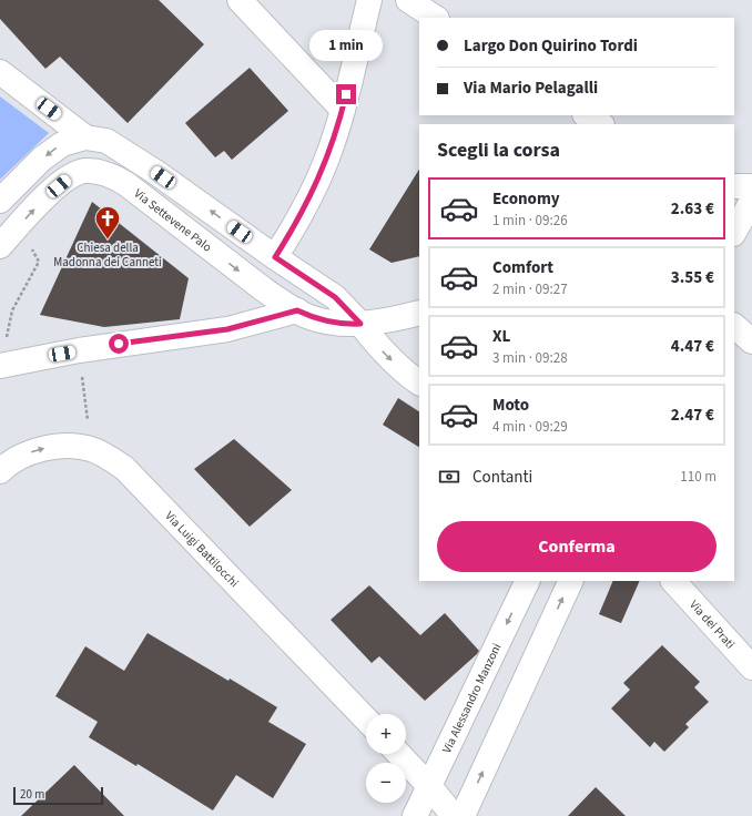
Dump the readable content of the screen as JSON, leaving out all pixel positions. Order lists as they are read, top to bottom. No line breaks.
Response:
{"streets":{"street":["Via Settevene Palo","Via Luigi Battilocchi","Via dei Prati","Via Alessandro Manzoni"]},"places":{"church":["Chiesa della Madonna dei Canneti"]},"scale_bar":"20 m","page":{"banner":["Largo Don Quirino Tordi","Via Mario Pelagalli"],"bubble":"1 min","heading":"Scegli la corsa","list":[{"name":"Economy","note":"1 min · 09:26","value":"2.63 €"},{"name":"Comfort","note":"2 min · 09:27","value":"3.55 €"},{"name":"XL","note":"3 min · 09:28","value":"4.47 €"},{"name":"Moto","note":"4 min · 09:29","value":"2.47 €"}],"pay":["Contanti","110 m"],"buttons":"Conferma","map_buttons":["+","−"],"scale":"20 m"}}
